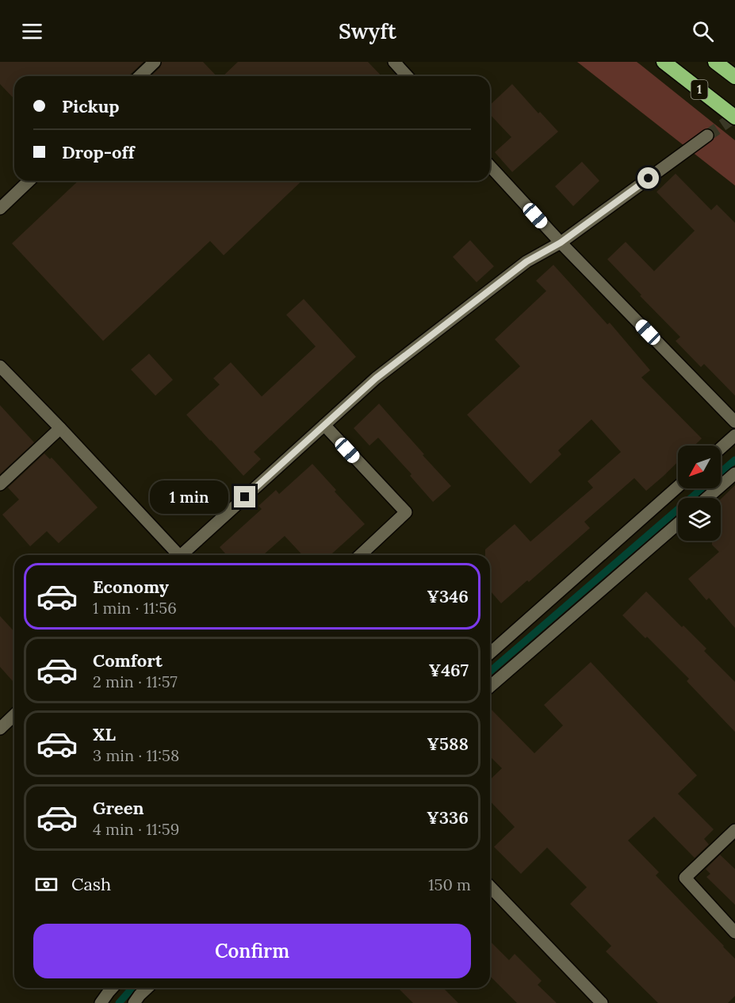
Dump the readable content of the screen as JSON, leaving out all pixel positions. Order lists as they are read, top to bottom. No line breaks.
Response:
{"streets":{"highway":["1"]},"north":"bottom left","page":{"header":"Swyft","banner":["Pickup","Drop-off"],"bubble":"1 min","list":[{"name":"Economy","note":"1 min · 11:56","value":"¥346"},{"name":"Comfort","note":"2 min · 11:57","value":"¥467"},{"name":"XL","note":"3 min · 11:58","value":"¥588"},{"name":"Green","note":"4 min · 11:59","value":"¥336"}],"pay":["Cash","150 m"],"buttons":"Confirm"}}
